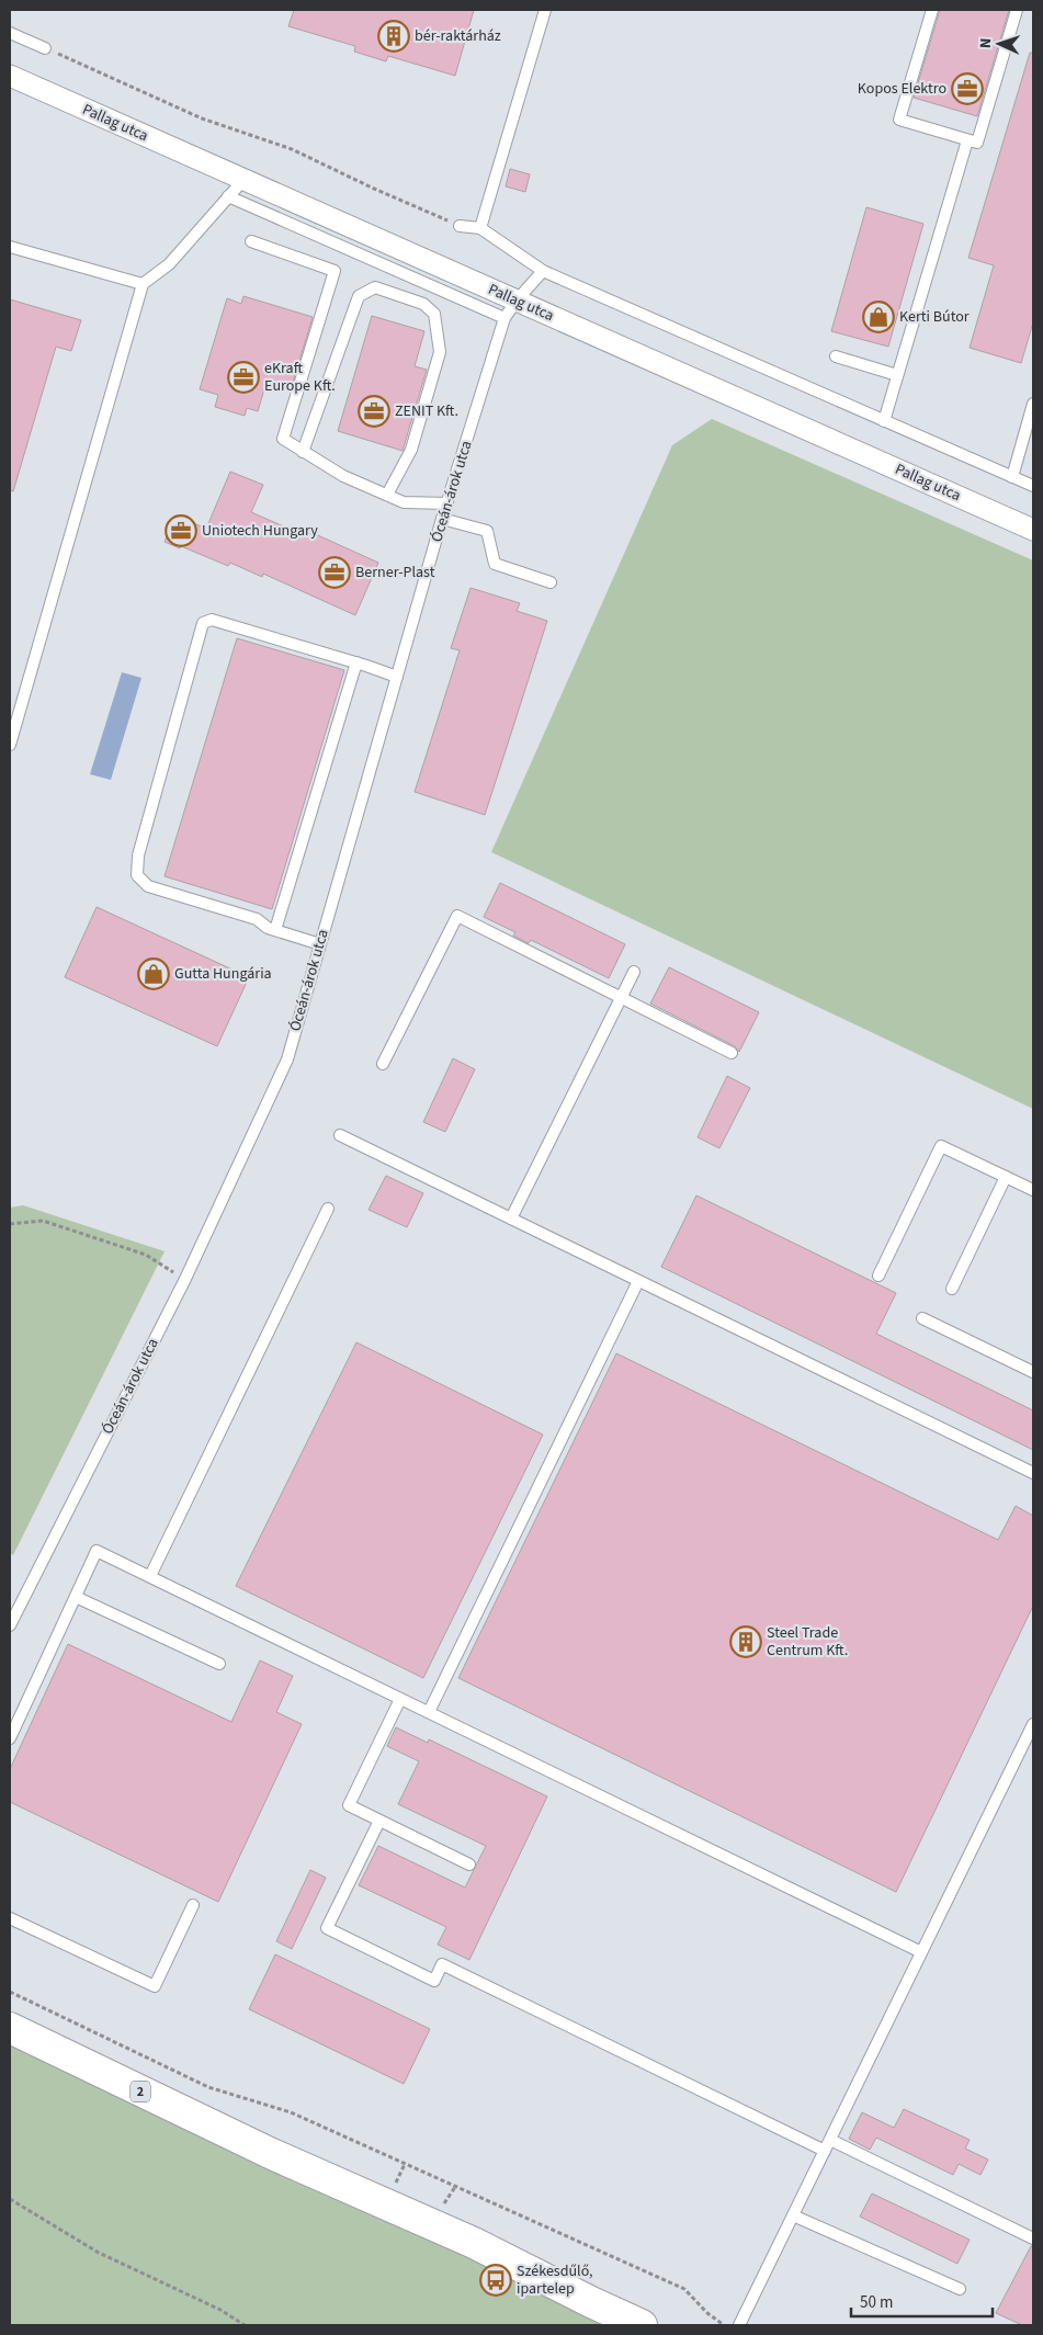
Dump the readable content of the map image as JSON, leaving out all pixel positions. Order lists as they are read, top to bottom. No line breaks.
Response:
{"streets":{"main road":["2"],"street":["Pallag utca"],"lane":["Óceán-árok utca"]},"crossings":[["Pallag utca","Óceán-árok utca"]],"places":{"building":["bér-raktárház","Steel Trade Centrum Kft."],"office":["Kopos Elektro","eKraft Europe Kft.","ZENIT Kft.","Uniotech Hungary","Berner-Plast"],"shop":["Kerti Bútor","Gutta Hungária"],"bus stop":["Székesdűlő, ipartelep"]},"scale_bar":"50 m","north":"left"}
